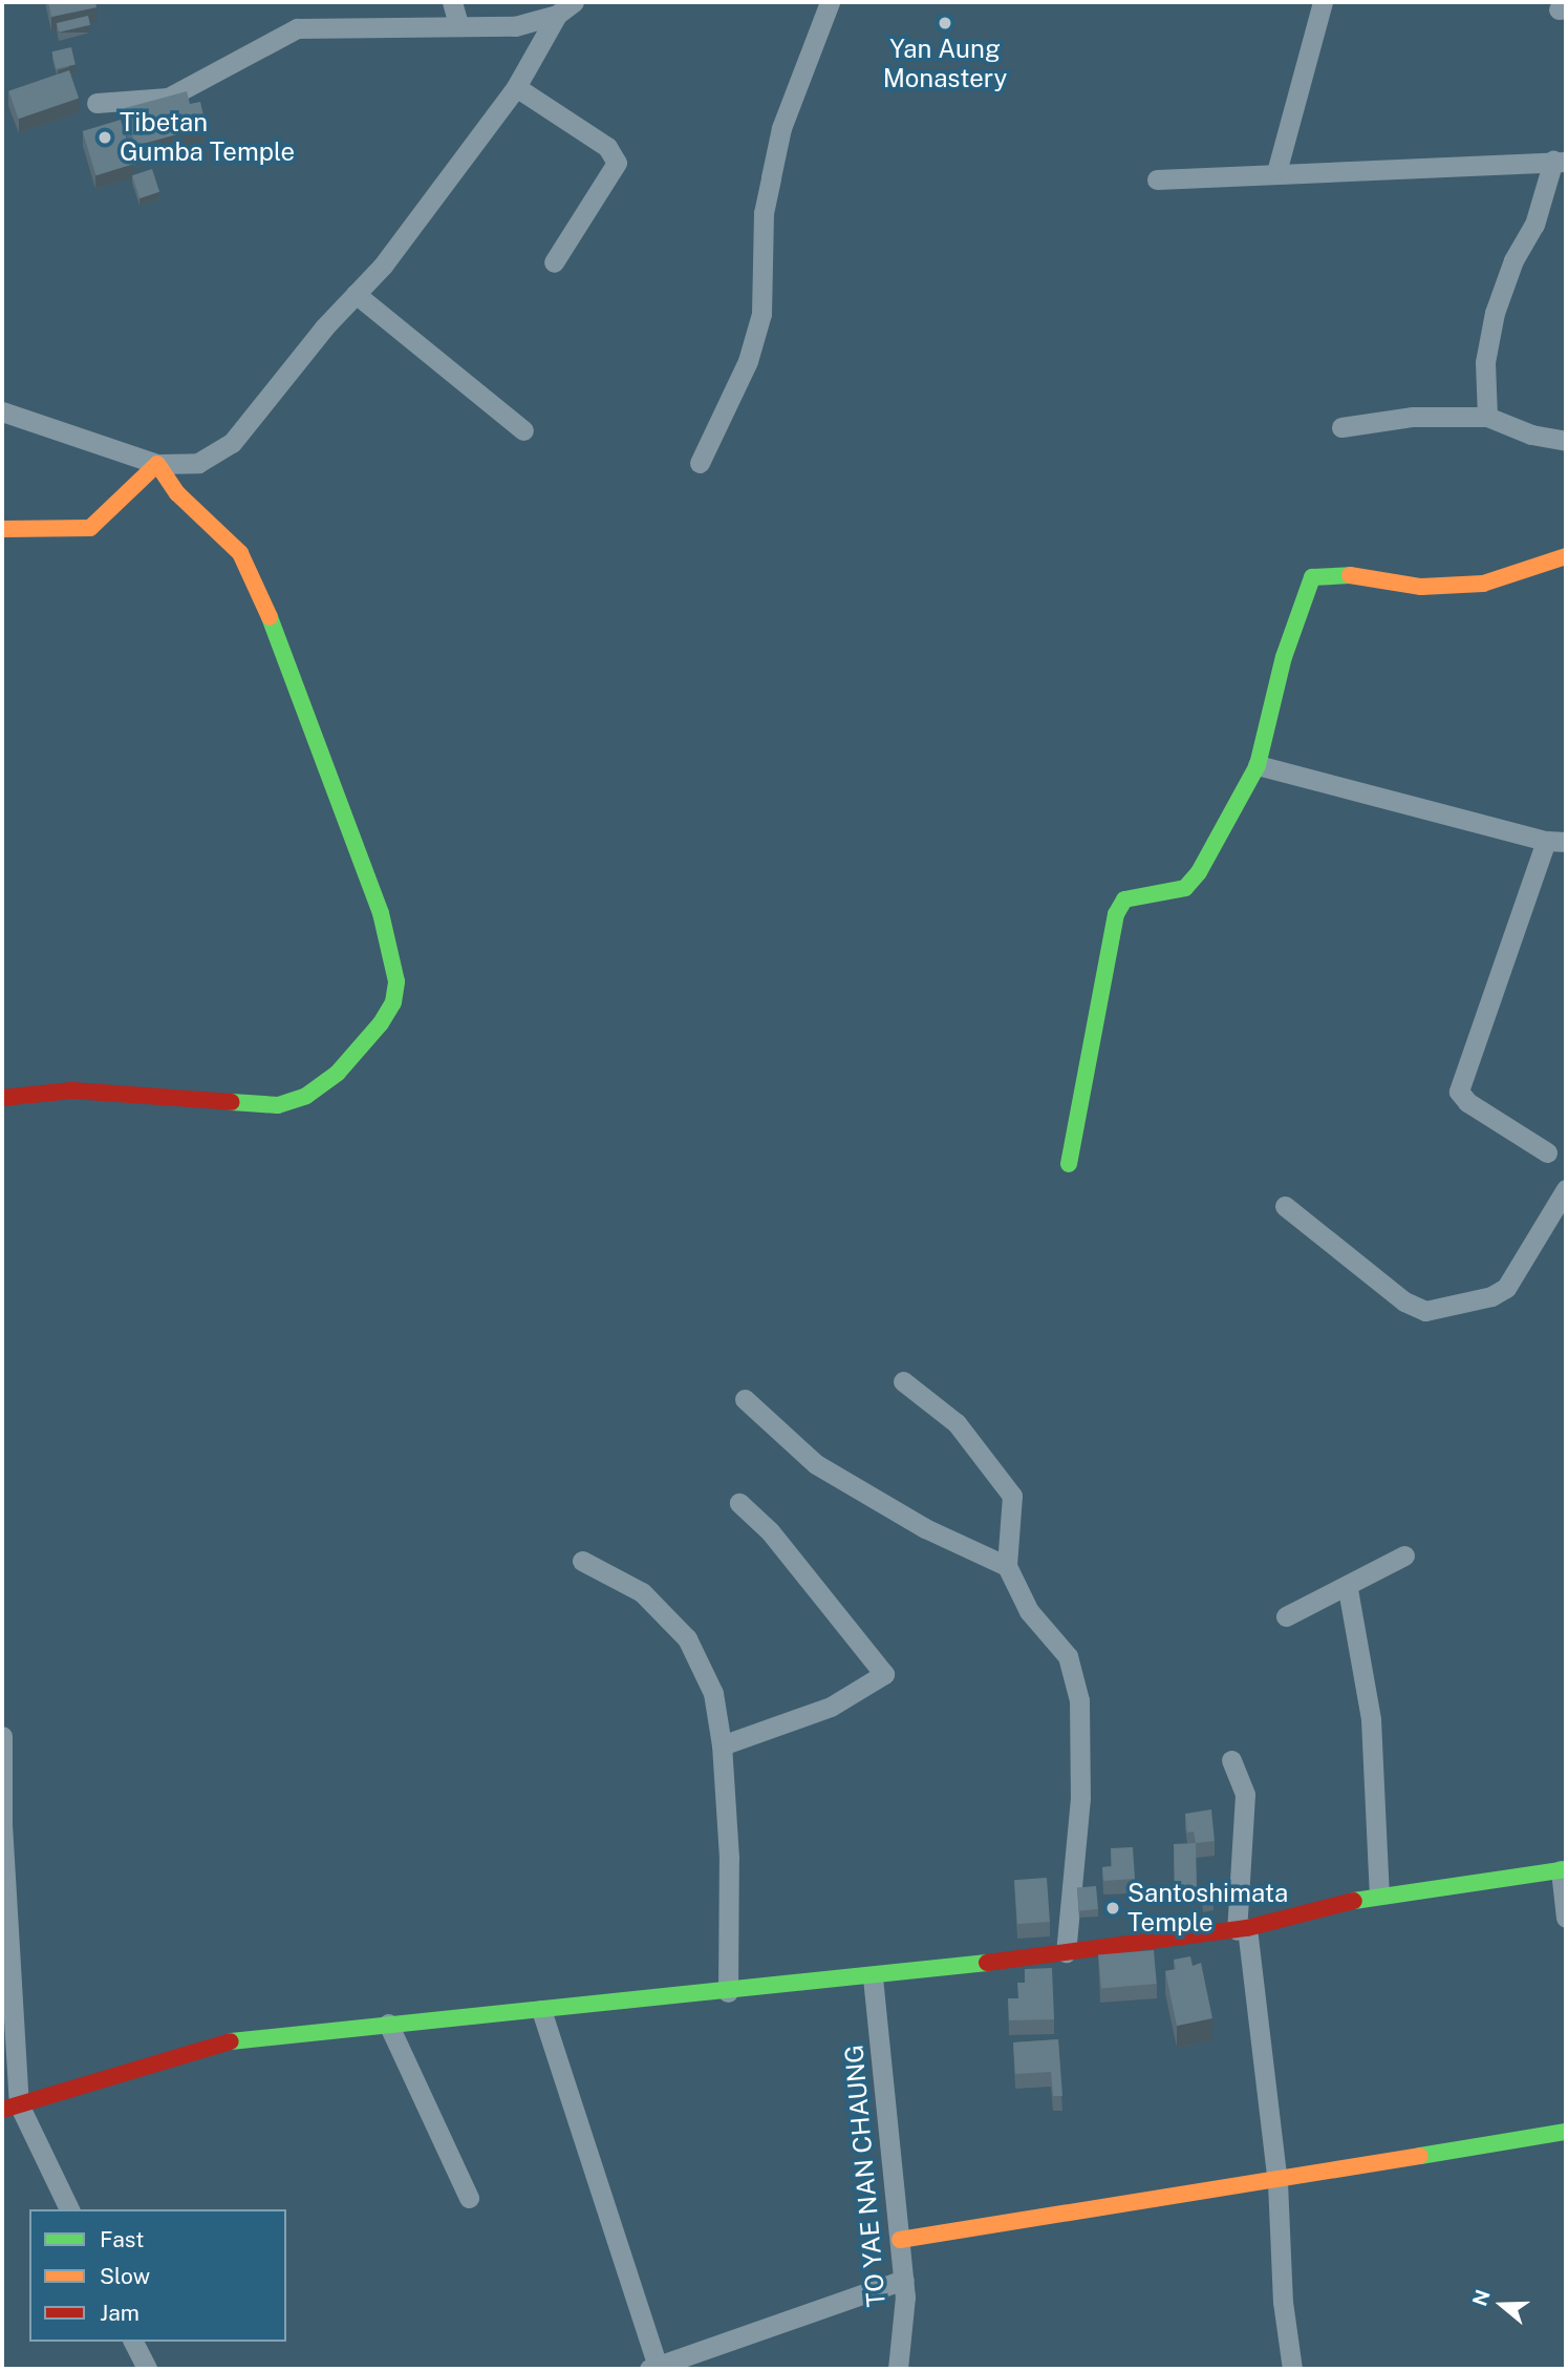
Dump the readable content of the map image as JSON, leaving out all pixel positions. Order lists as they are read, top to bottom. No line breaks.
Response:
{"streets":{"street":["TO YAE NAN CHAUNG"]},"places":["Yan Aung Monastery","Tibetan Gumba Temple","Santoshimata Temple"],"legend":["Fast","Slow","Jam"],"north":"left"}
